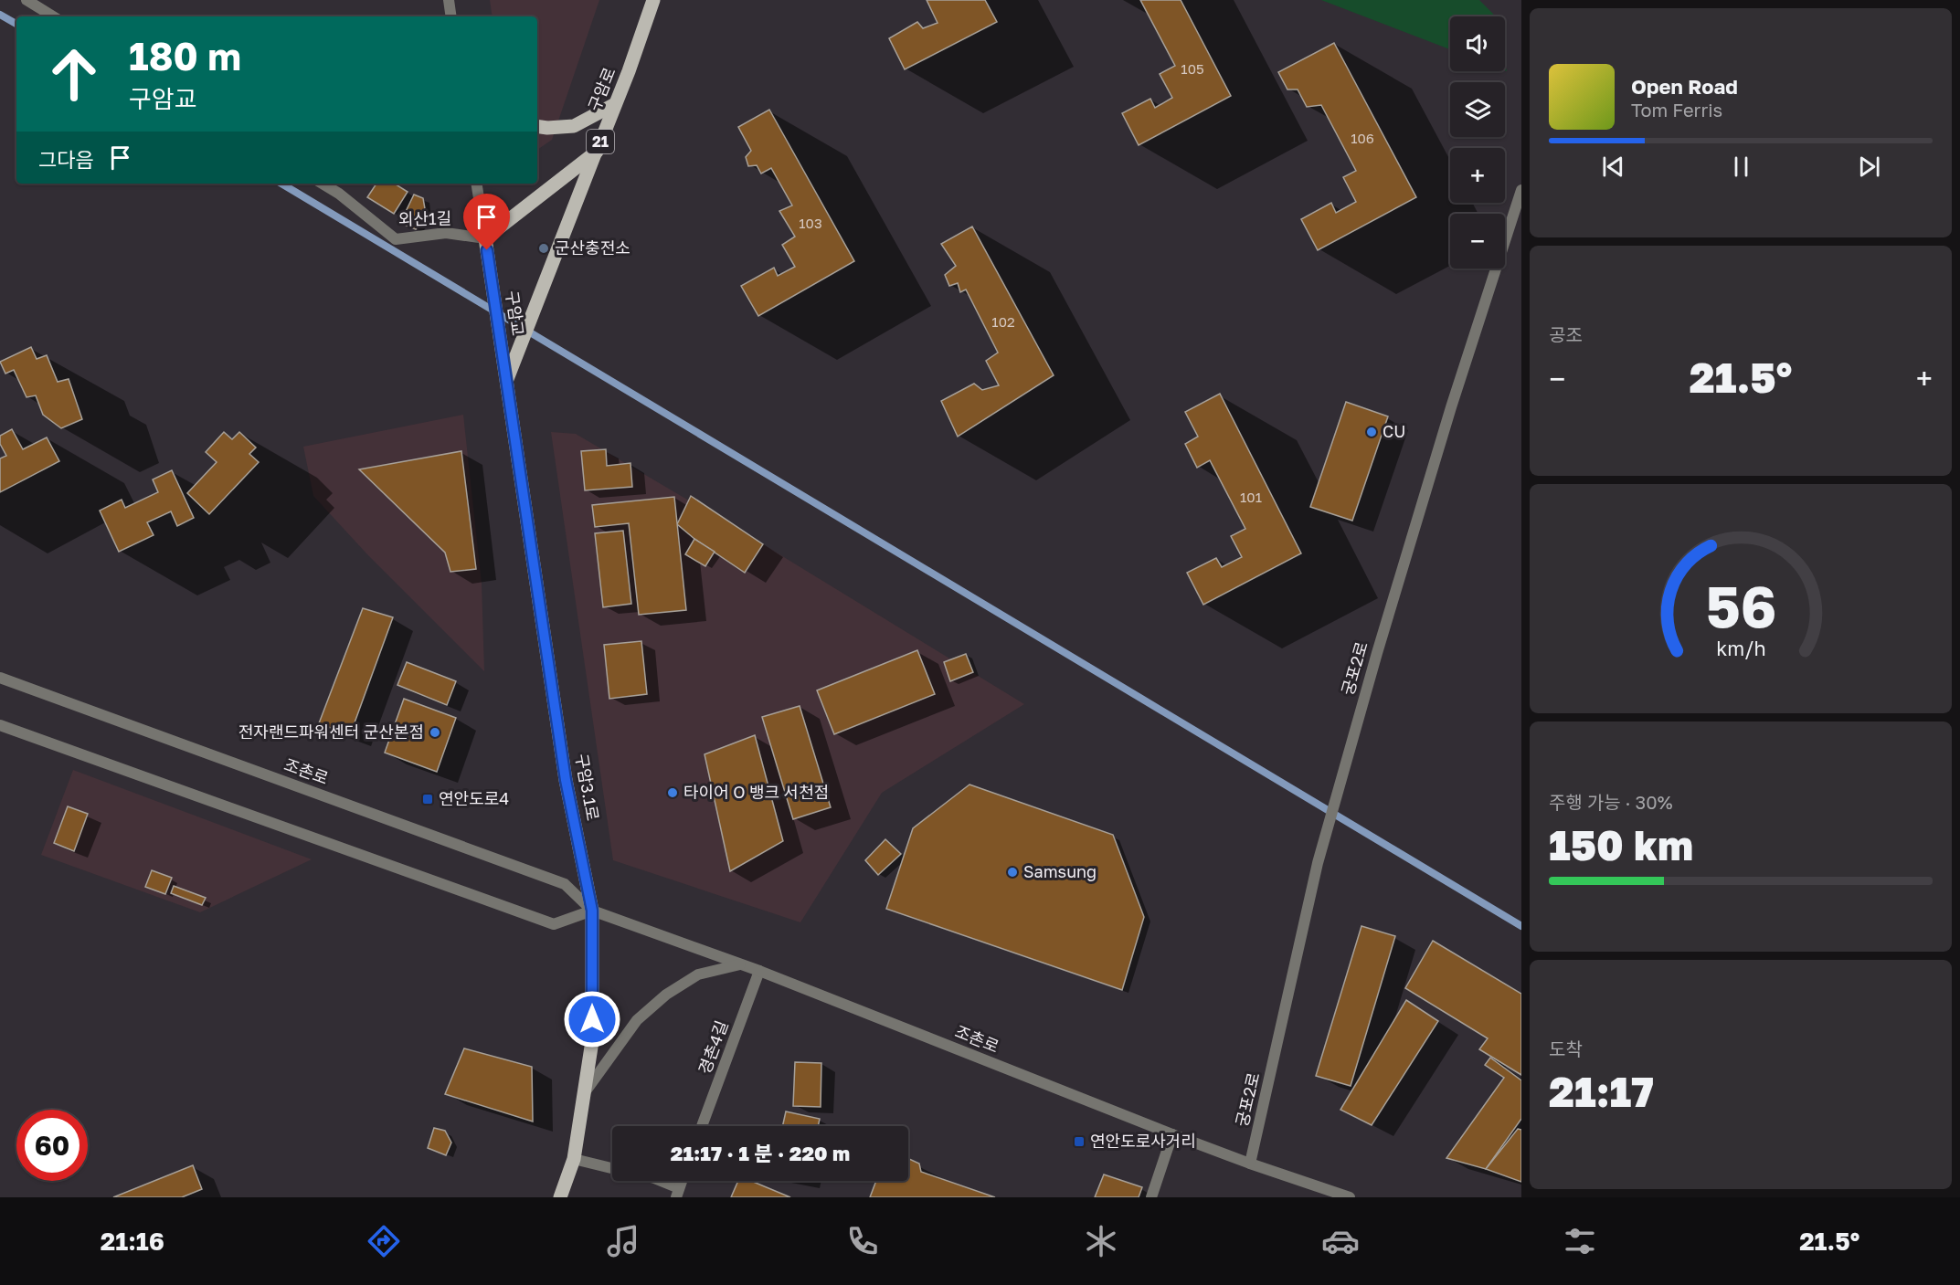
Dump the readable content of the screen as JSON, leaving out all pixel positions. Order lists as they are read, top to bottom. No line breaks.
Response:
{"streets":{"main road":["구암로","21","구암교","구암3.1로"],"street":["외산1길","궁포2로","조촌로","경촌4길"]},"crossings":[["구암로","21"],["구암로","구암교"],["구암로","구암3.1로"],["21","외산1길"],["21","구암교"],["외산1길","구암교"],["구암교","구암3.1로"],["궁포2로","조촌로"],["조촌로","구암3.1로"],["조촌로","경촌4길"]],"places":{"other":["군산충전소","CU","전자랜드파워센터 군산본점","타이어 O 뱅크 서천점","Samsung"],"transit":["연안도로4","연안도로사거리"]},"house_numbers":["105","106","103","102","101"],"page":{"map_buttons":["+","−"],"turn":["180 m","구암교"],"song":["Open Road","Tom Ferris"],"then":"그다음","tile":["공조",["주행 가능 · 30%","150 km"],["도착","21:17"]],"heat":["−","21.5°","+"],"limit":"60","trip":"21:17 · 1 분 · 220 m","tabs":["21:16","21.5°"],"gauge":["56","km/h"]}}
